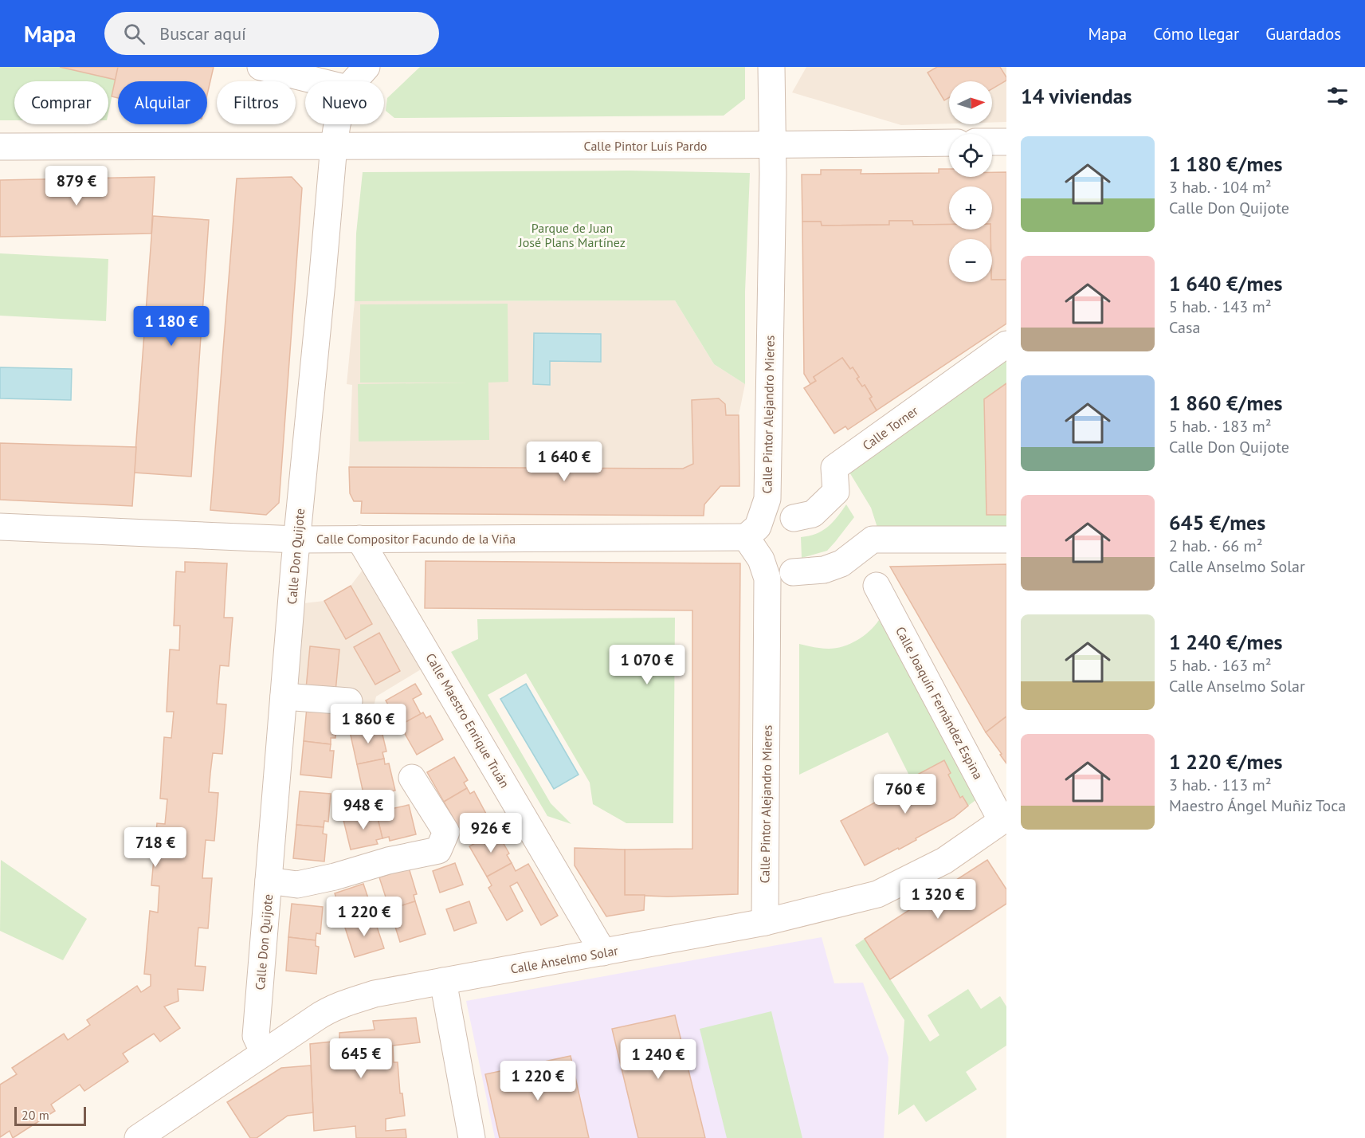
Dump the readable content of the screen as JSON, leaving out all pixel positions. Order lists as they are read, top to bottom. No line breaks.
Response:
{"streets":{"street":["Calle Pintor Luís Pardo","Calle Pintor Alejandro Mieres","Calle Torner","Calle Compositor Facundo de la Viña","Calle Don Quijote","Calle Joaquín Fernández Espina","Calle Maestro Enrique Truán","Calle Anselmo Solar"]},"crossings":[["Calle Pintor Luís Pardo","Calle Pintor Alejandro Mieres"],["Calle Pintor Luís Pardo","Calle Don Quijote"],["Calle Pintor Alejandro Mieres","Calle Compositor Facundo de la Viña"],["Calle Pintor Alejandro Mieres","Calle Anselmo Solar"],["Calle Compositor Facundo de la Viña","Calle Don Quijote"],["Calle Compositor Facundo de la Viña","Calle Maestro Enrique Truán"],["Calle Don Quijote","Calle Anselmo Solar"],["Calle Joaquín Fernández Espina","Calle Anselmo Solar"],["Calle Maestro Enrique Truán","Calle Anselmo Solar"]],"parks":["Parque de Juan José Plans Martínez"],"scale_bar":"20 m","north":"right","page":{"header":"Mapa","search":"Buscar aquí","nav":["Mapa","Cómo llegar","Guardados"],"heading":"14 viviendas","map_buttons":["+","−"],"chip":["Comprar","Alquilar","Filtros","Nuevo"],"list":[{"name":"1 180 €/mes","note":"3 hab. · 104 m² · Calle Don Quijote"},{"name":"1 640 €/mes","note":"5 hab. · 143 m² · Casa"},{"name":"1 860 €/mes","note":"5 hab. · 183 m² · Calle Don Quijote"},{"name":"645 €/mes","note":"2 hab. · 66 m² · Calle Anselmo Solar"},{"name":"1 240 €/mes","note":"5 hab. · 163 m² · Calle Anselmo Solar"},{"name":"1 220 €/mes","note":"3 hab. · 113 m² · Maestro Ángel Muñiz Toca"}],"price":["879 €","1 180 €","1 640 €","1 070 €","1 860 €","760 €","948 €","926 €","718 €","1 320 €","1 220 €","645 €","1 240 €","1 220 €"],"scale":"20 m"}}
